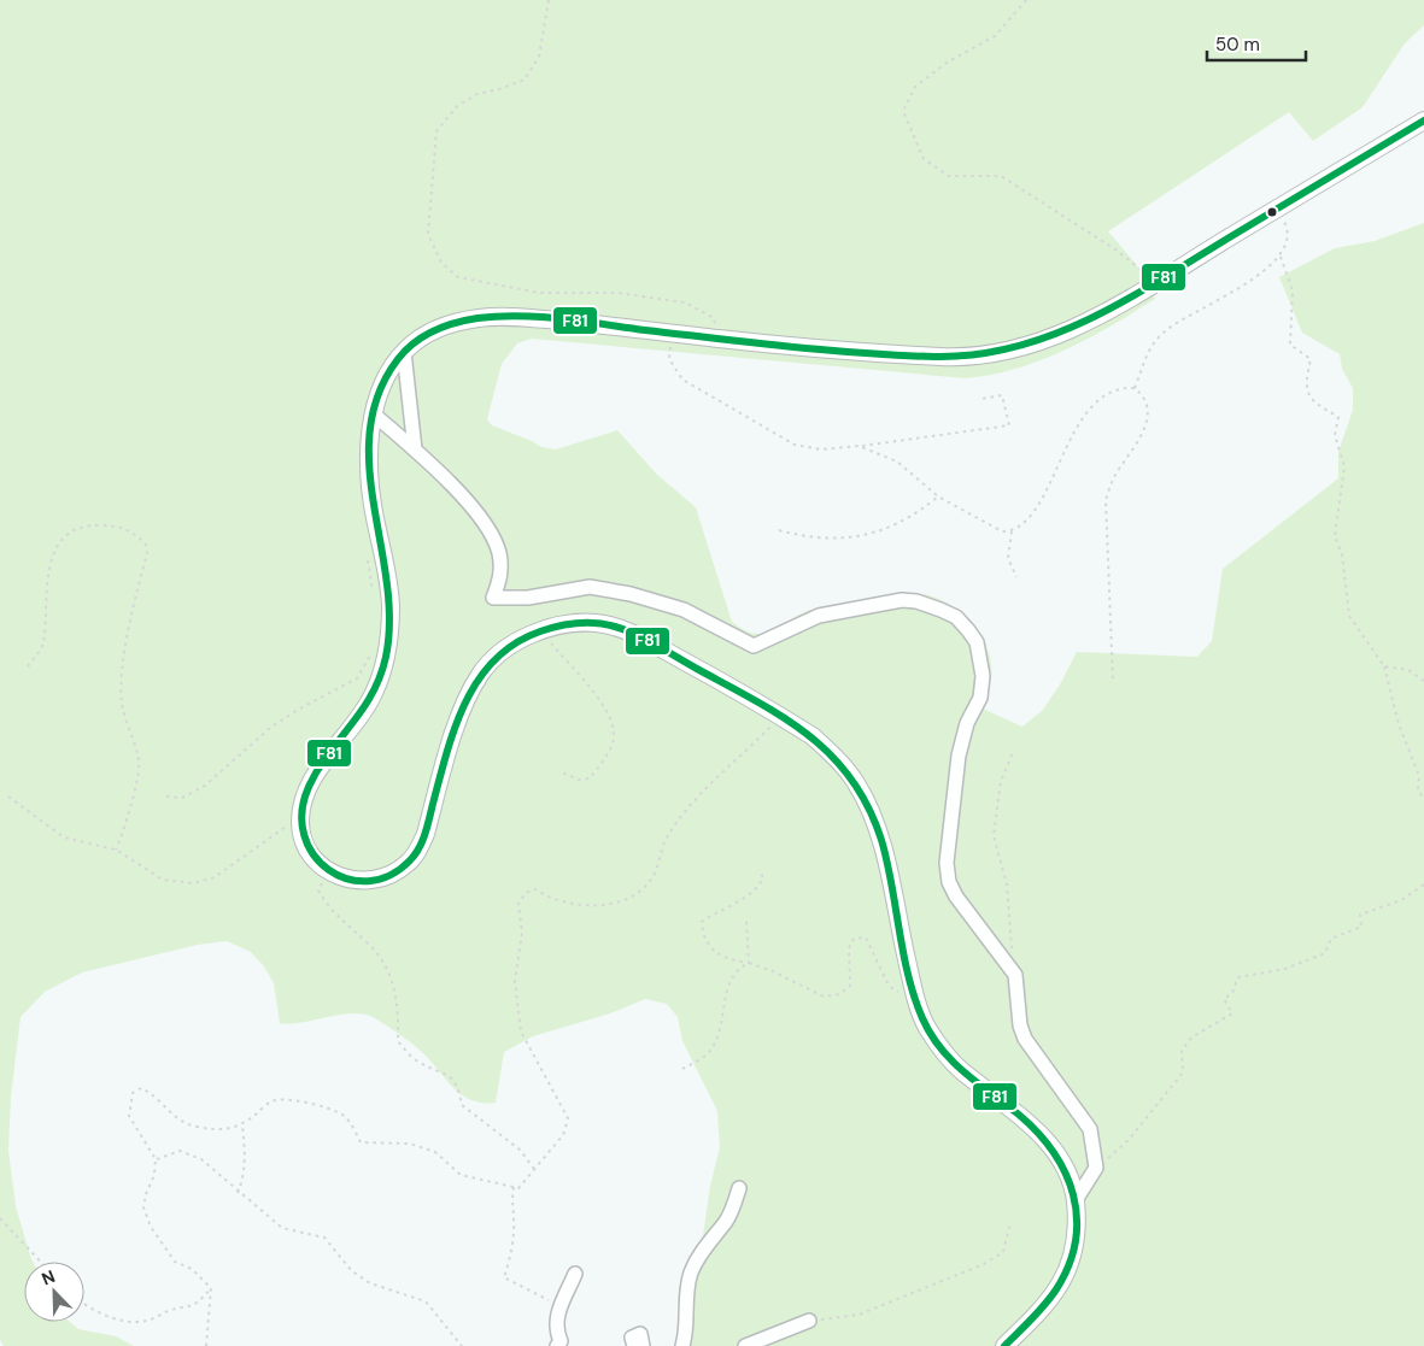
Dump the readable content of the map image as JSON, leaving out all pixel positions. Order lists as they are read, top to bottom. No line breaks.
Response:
{"lines":["transit line F81"],"scale_bar":"50 m","north":"top left"}
